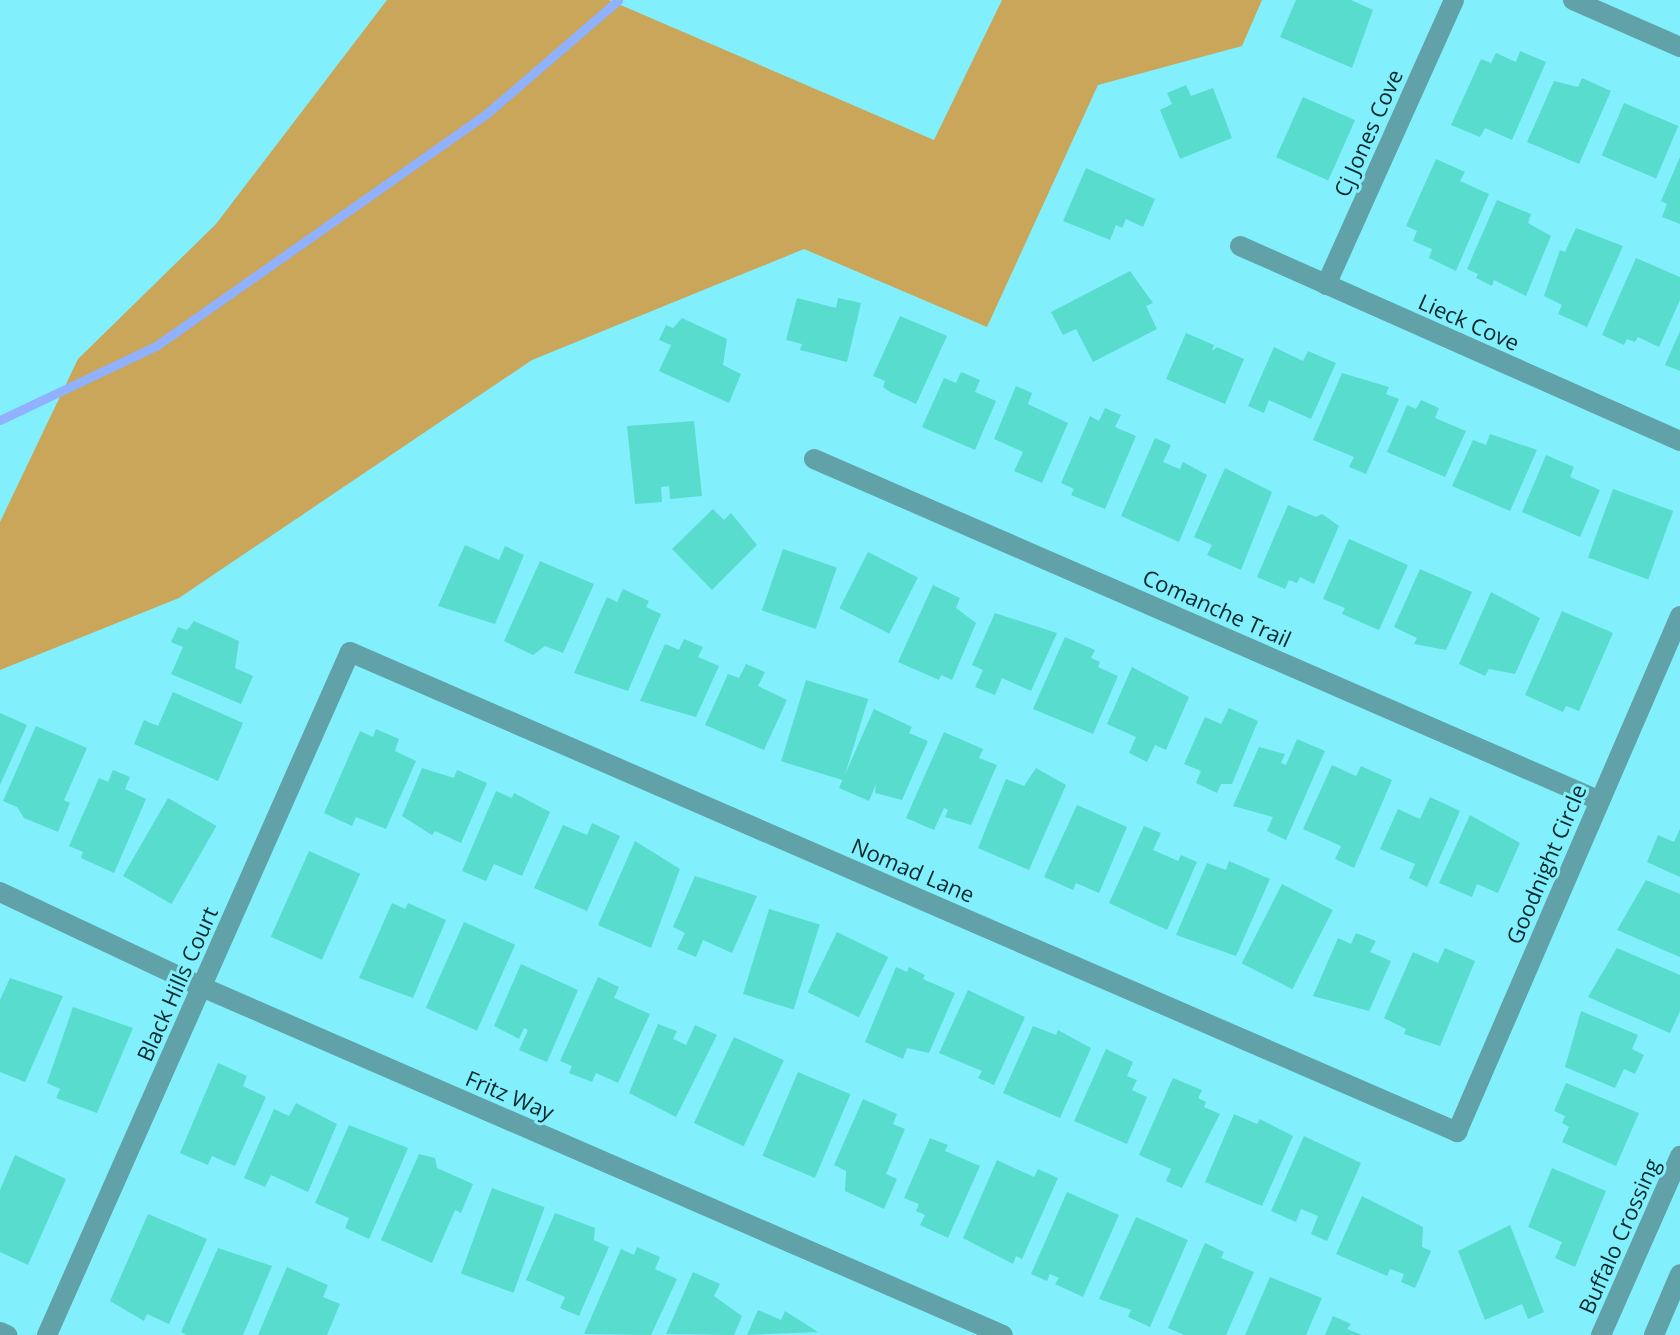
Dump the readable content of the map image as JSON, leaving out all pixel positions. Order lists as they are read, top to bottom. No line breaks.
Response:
{"streets":{"street":["Cj Jones Cove","Lieck Cove","Comanche Trail","Goodnight Circle","Nomad Lane","Black Hills Court","Fritz Way","Buffalo Crossing"]},"crossings":[["Cj Jones Cove","Lieck Cove"],["Comanche Trail","Goodnight Circle"],["Goodnight Circle","Nomad Lane"],["Nomad Lane","Black Hills Court"],["Black Hills Court","Fritz Way"]]}
